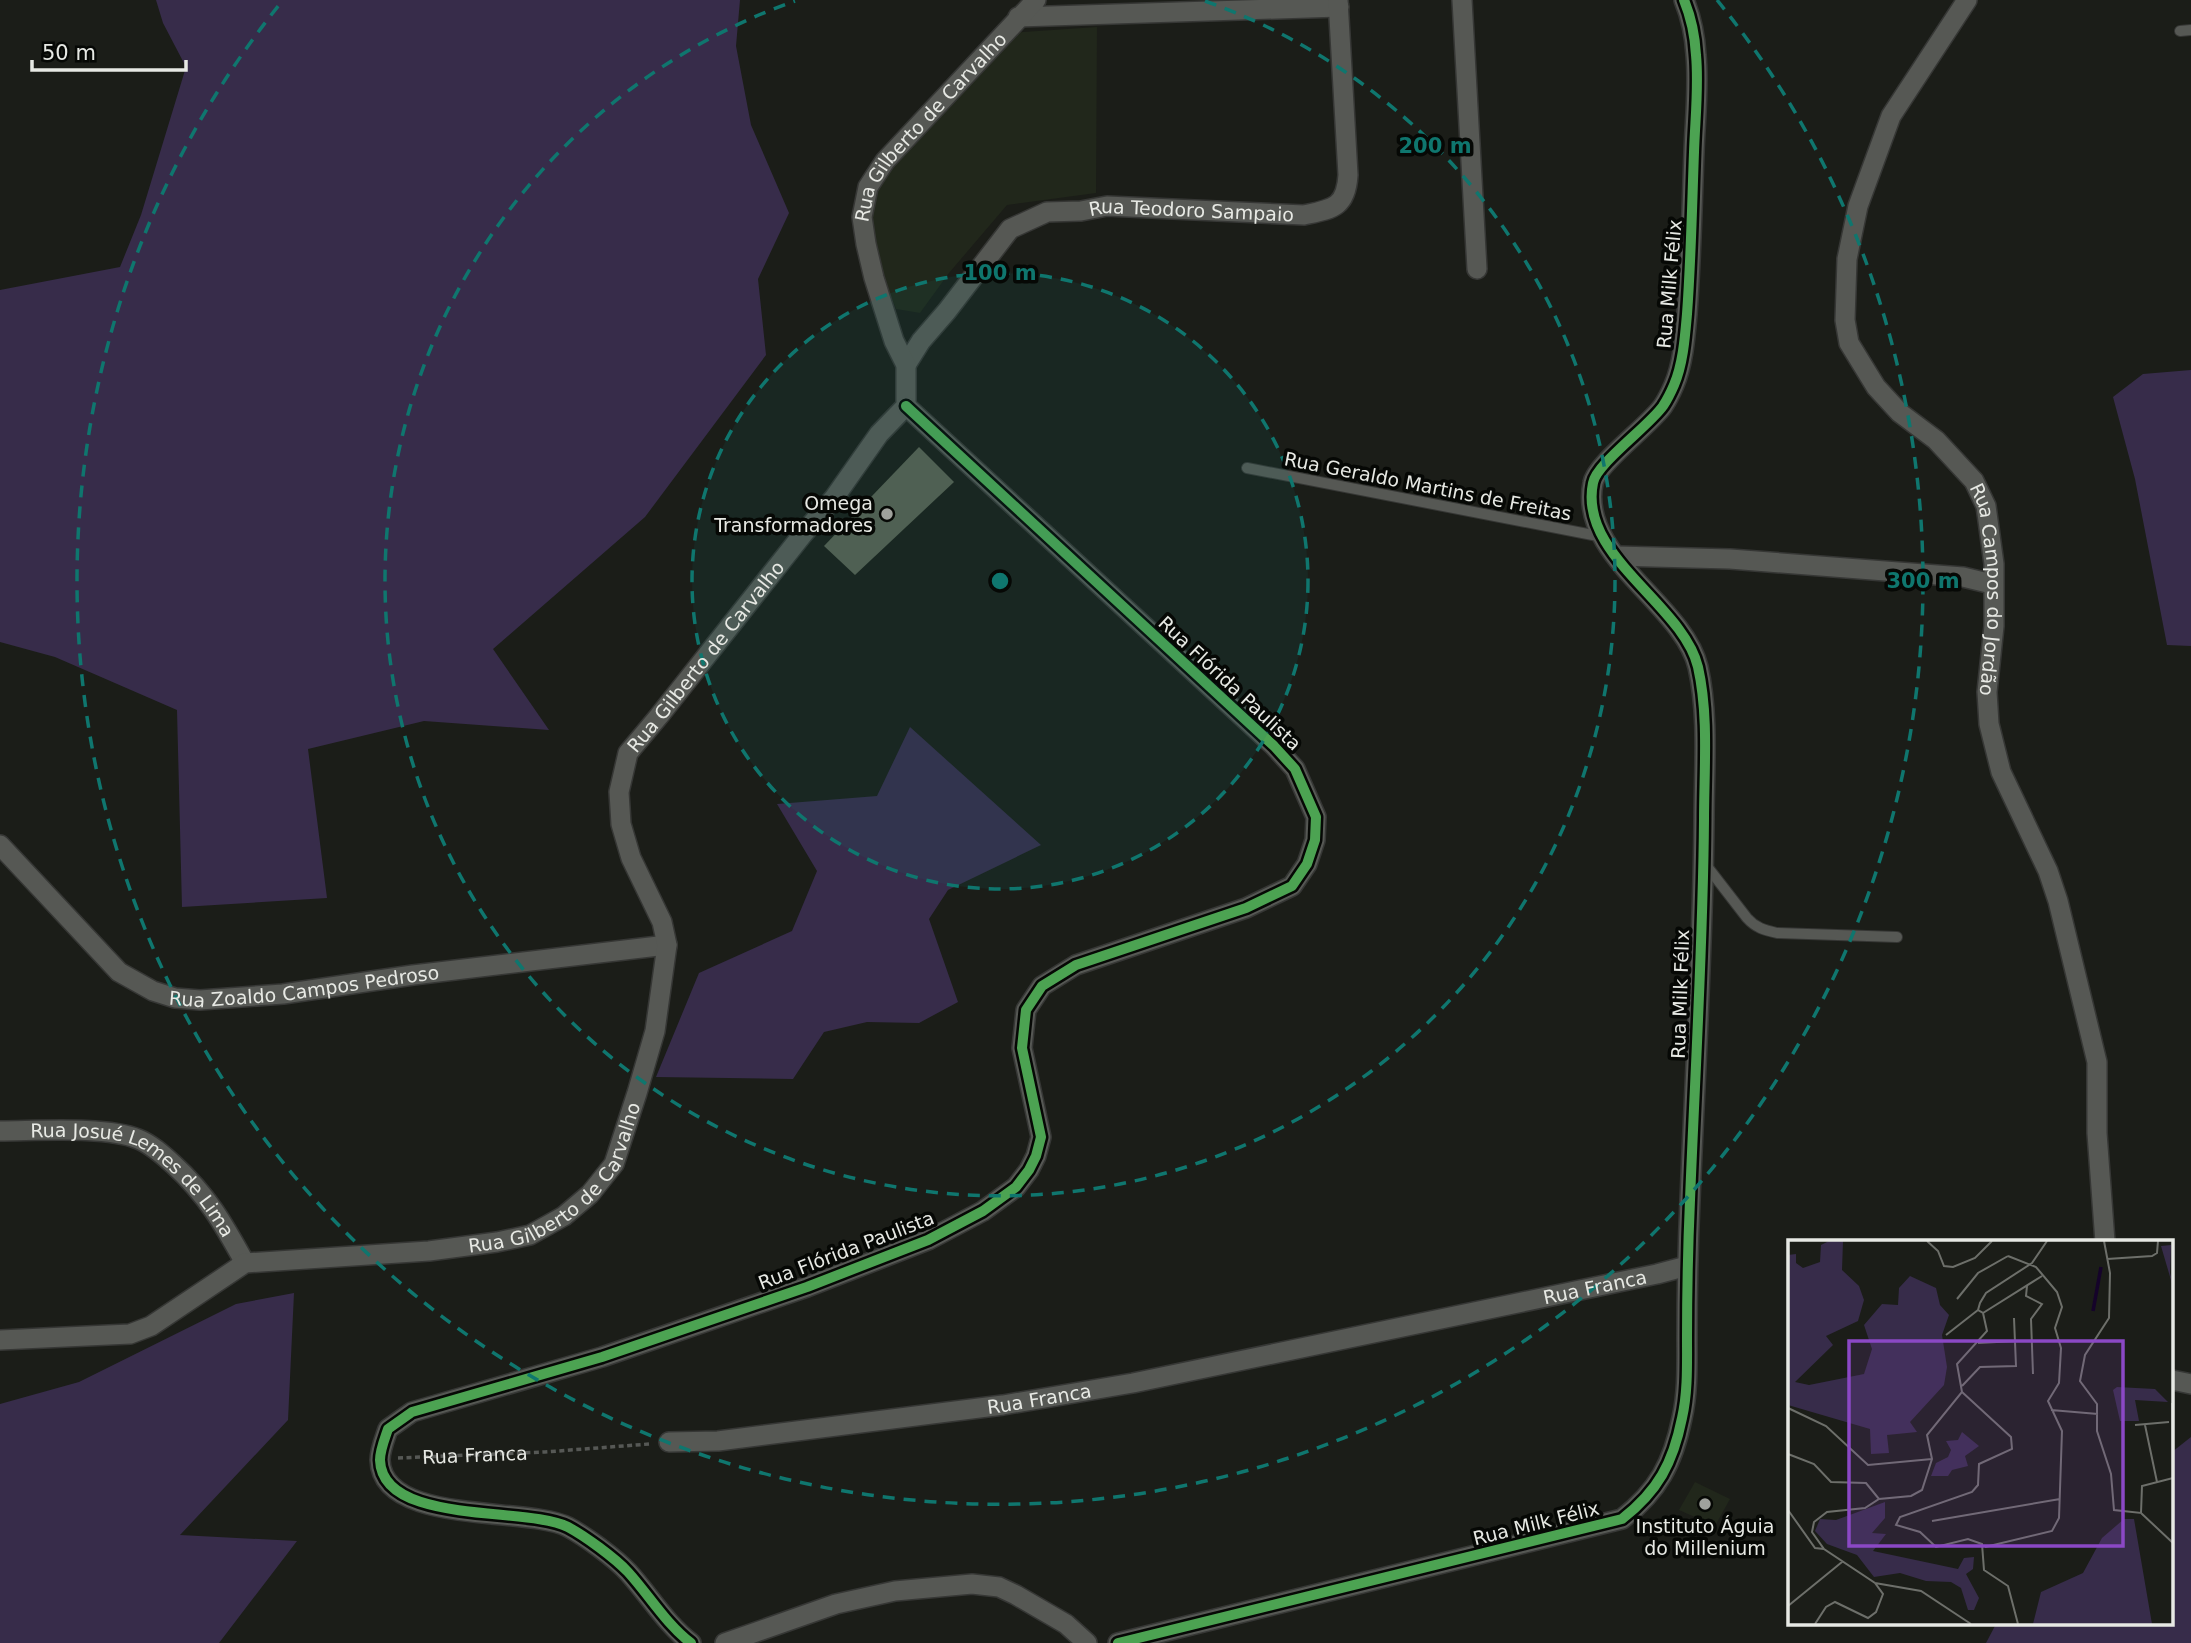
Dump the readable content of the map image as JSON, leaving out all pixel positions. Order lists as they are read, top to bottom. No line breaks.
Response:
{"streets":{"street":["Rua Gilberto de Carvalho","Rua Teodoro Sampaio","Rua Milk Félix","Rua Campos do Jordão","Rua Flórida Paulista","Rua Zoaldo Campos Pedroso","Rua Josué Lemes de Lima","Rua Franca"],"lane":["Rua Geraldo Martins de Freitas"]},"crossings":[["Rua Gilberto de Carvalho","Rua Teodoro Sampaio"],["Rua Gilberto de Carvalho","Rua Flórida Paulista"],["Rua Gilberto de Carvalho","Rua Zoaldo Campos Pedroso"],["Rua Gilberto de Carvalho","Rua Josué Lemes de Lima"],["Rua Milk Félix","Rua Geraldo Martins de Freitas"],["Rua Milk Félix","Rua Franca"],["Rua Flórida Paulista","Rua Franca"]],"places":["Omega Transformadores","Instituto Águia do Millenium"],"scale_bar":"50 m","rings":["200 m","100 m","300 m"]}
